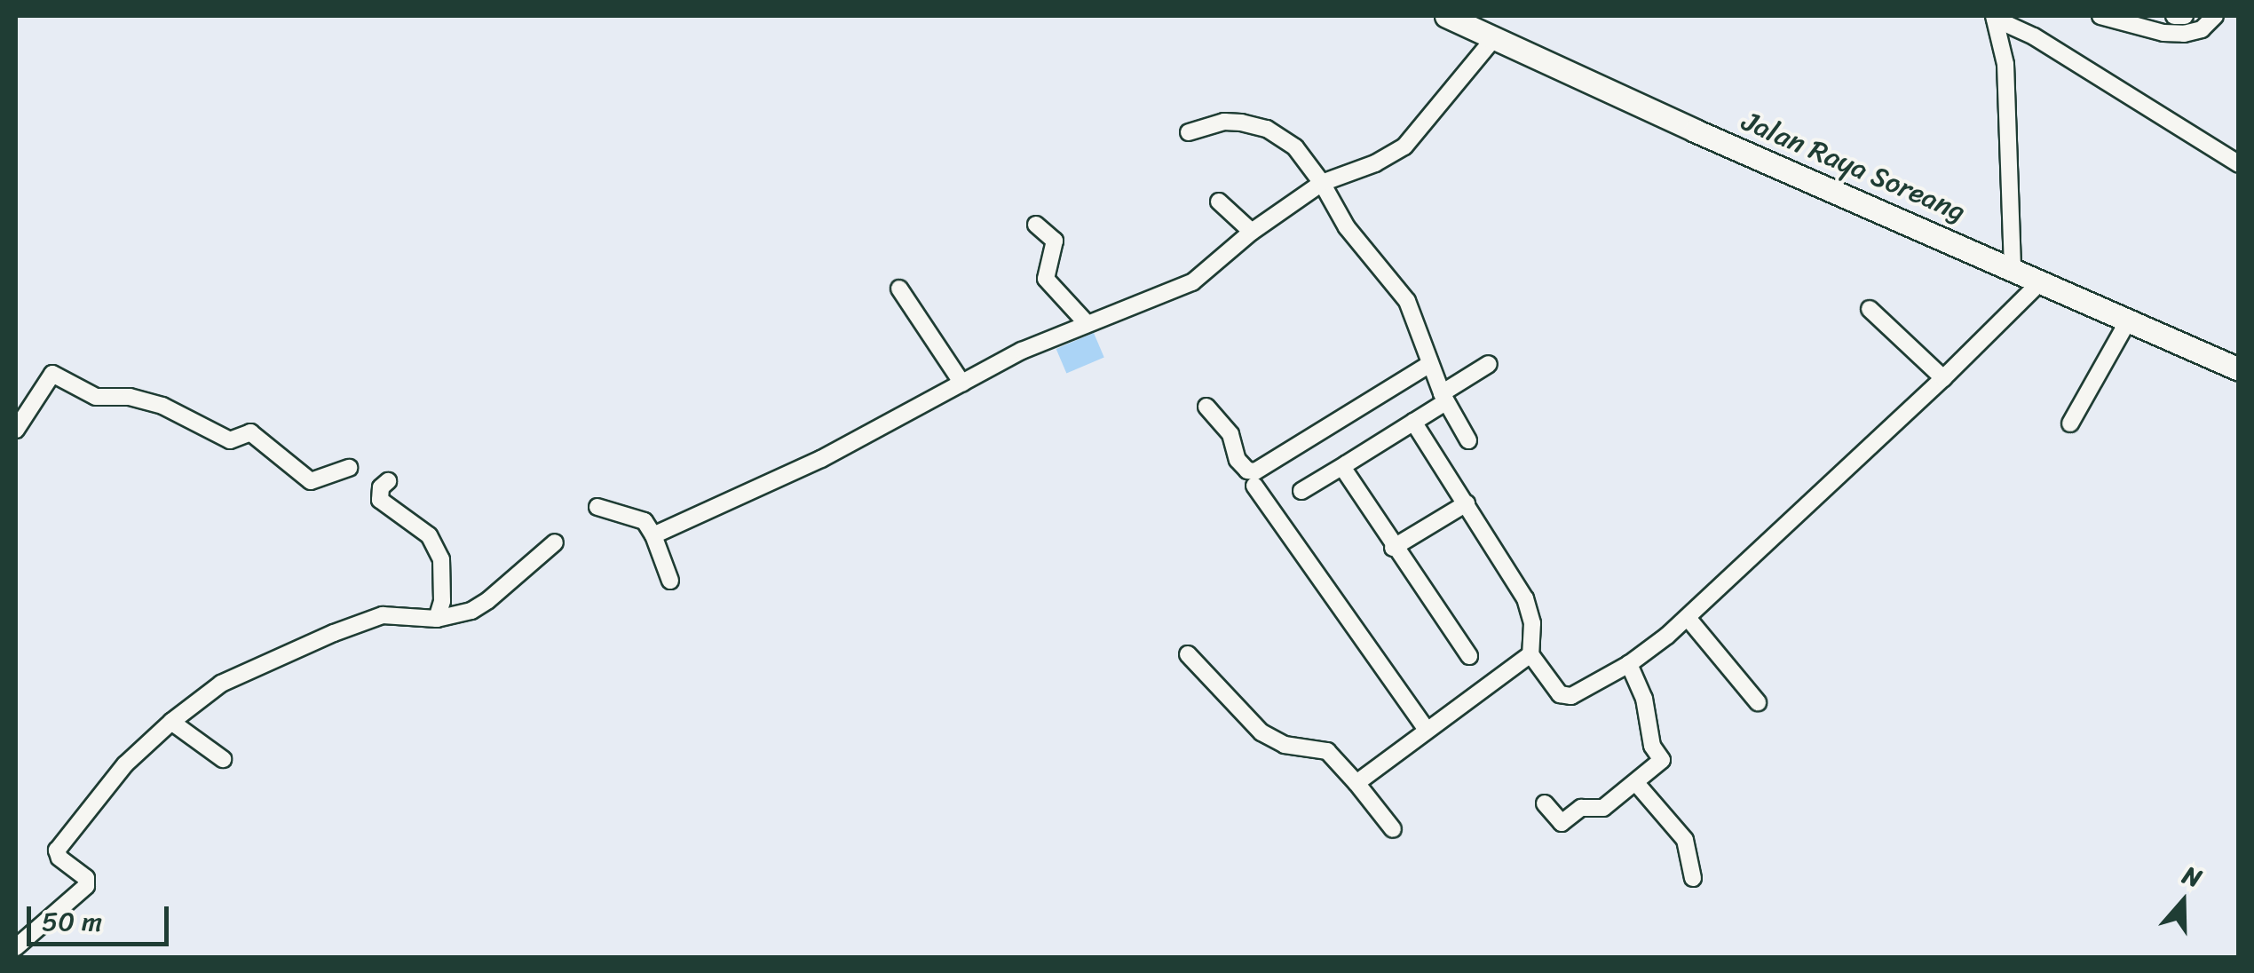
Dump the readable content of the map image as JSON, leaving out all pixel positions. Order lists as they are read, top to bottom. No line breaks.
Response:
{"streets":{"main road":["Jalan Raya Soreang"]},"scale_bar":"50 m","north":"top"}
